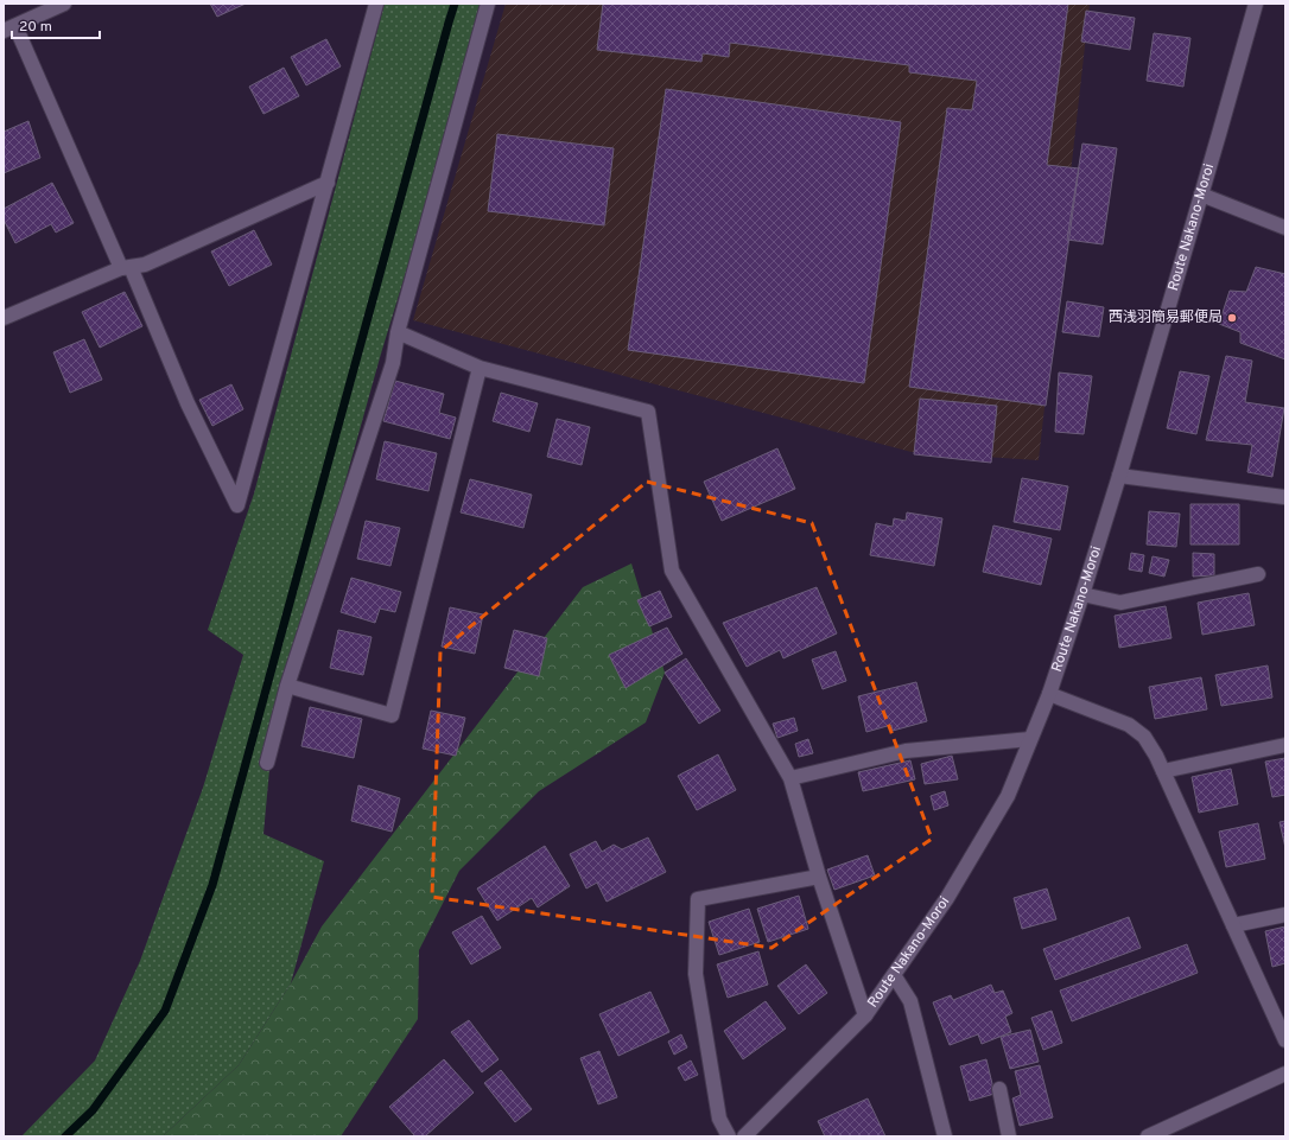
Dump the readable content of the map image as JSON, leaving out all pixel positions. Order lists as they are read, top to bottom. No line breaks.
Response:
{"streets":{"street":["Route Nakano-Moroi"]},"places":["西浅羽簡易郵便局"],"scale_bar":"20 m"}
